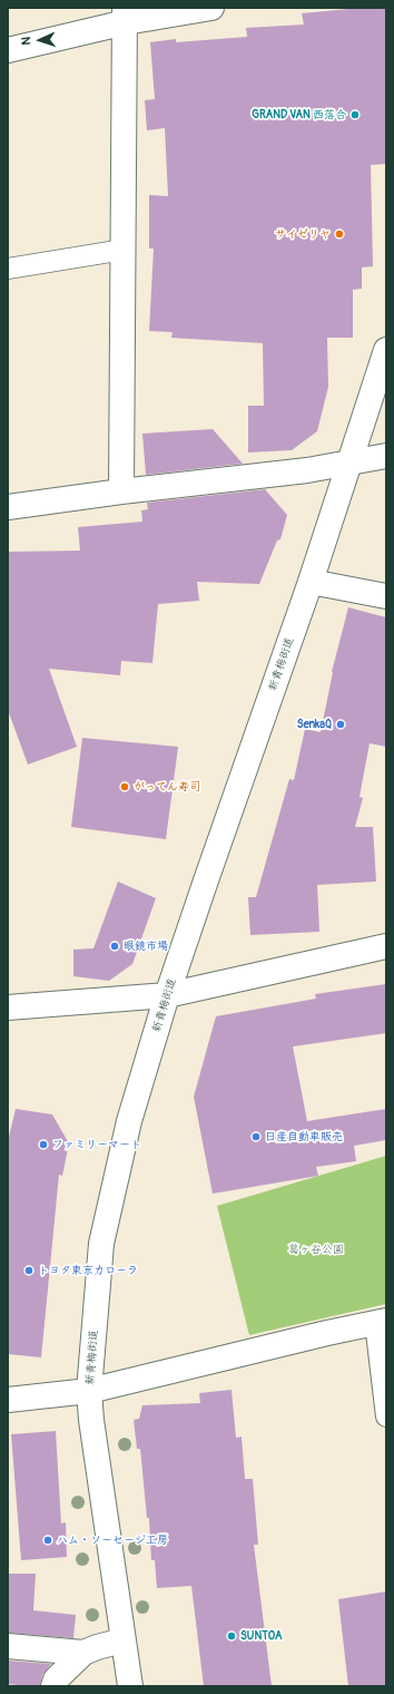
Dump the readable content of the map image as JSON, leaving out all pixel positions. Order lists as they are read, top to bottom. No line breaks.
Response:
{"streets":{"street":["新青梅街道"]},"parks":["葛ヶ谷公園"],"places":["GRAND VAN 西落合","サイゼリヤ","SenkaQ","がってん寿司","眼鏡市場","日産自動車販売","ファミリーマート","トヨタ東京カローラ","ハム・ソーセージ工房","SUNTOA"],"north":"left"}
